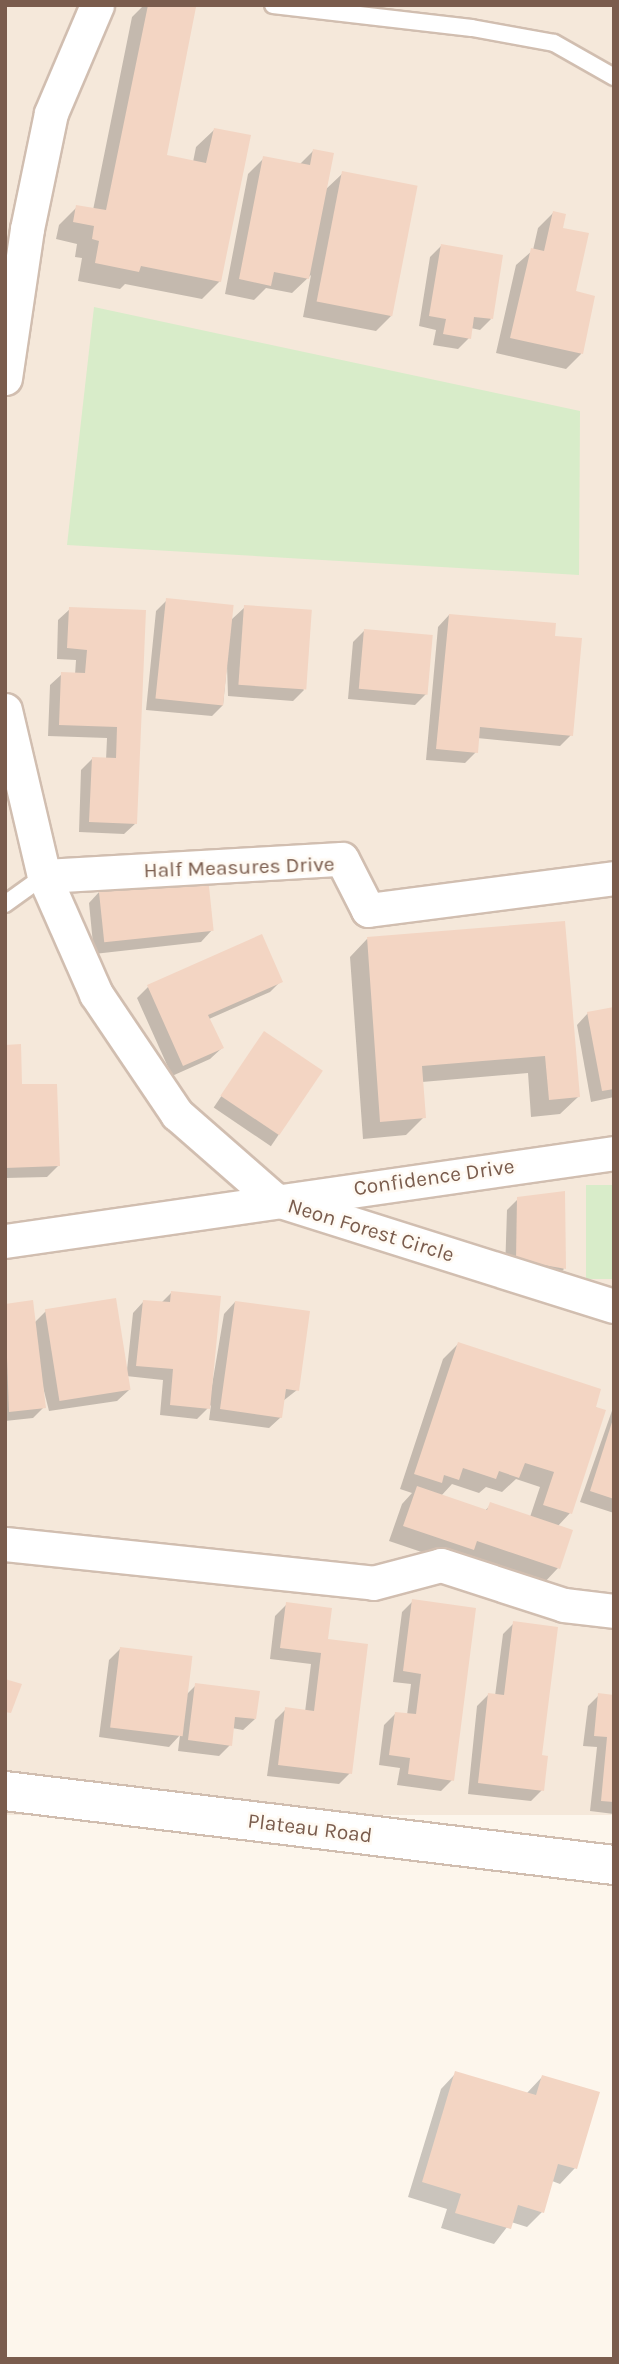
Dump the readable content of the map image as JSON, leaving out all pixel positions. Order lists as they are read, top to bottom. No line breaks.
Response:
{"streets":{"street":["Half Measures Drive","Confidence Drive","Neon Forest Circle","Plateau Road"]},"crossings":[["Half Measures Drive","Neon Forest Circle"],["Confidence Drive","Neon Forest Circle"]]}
